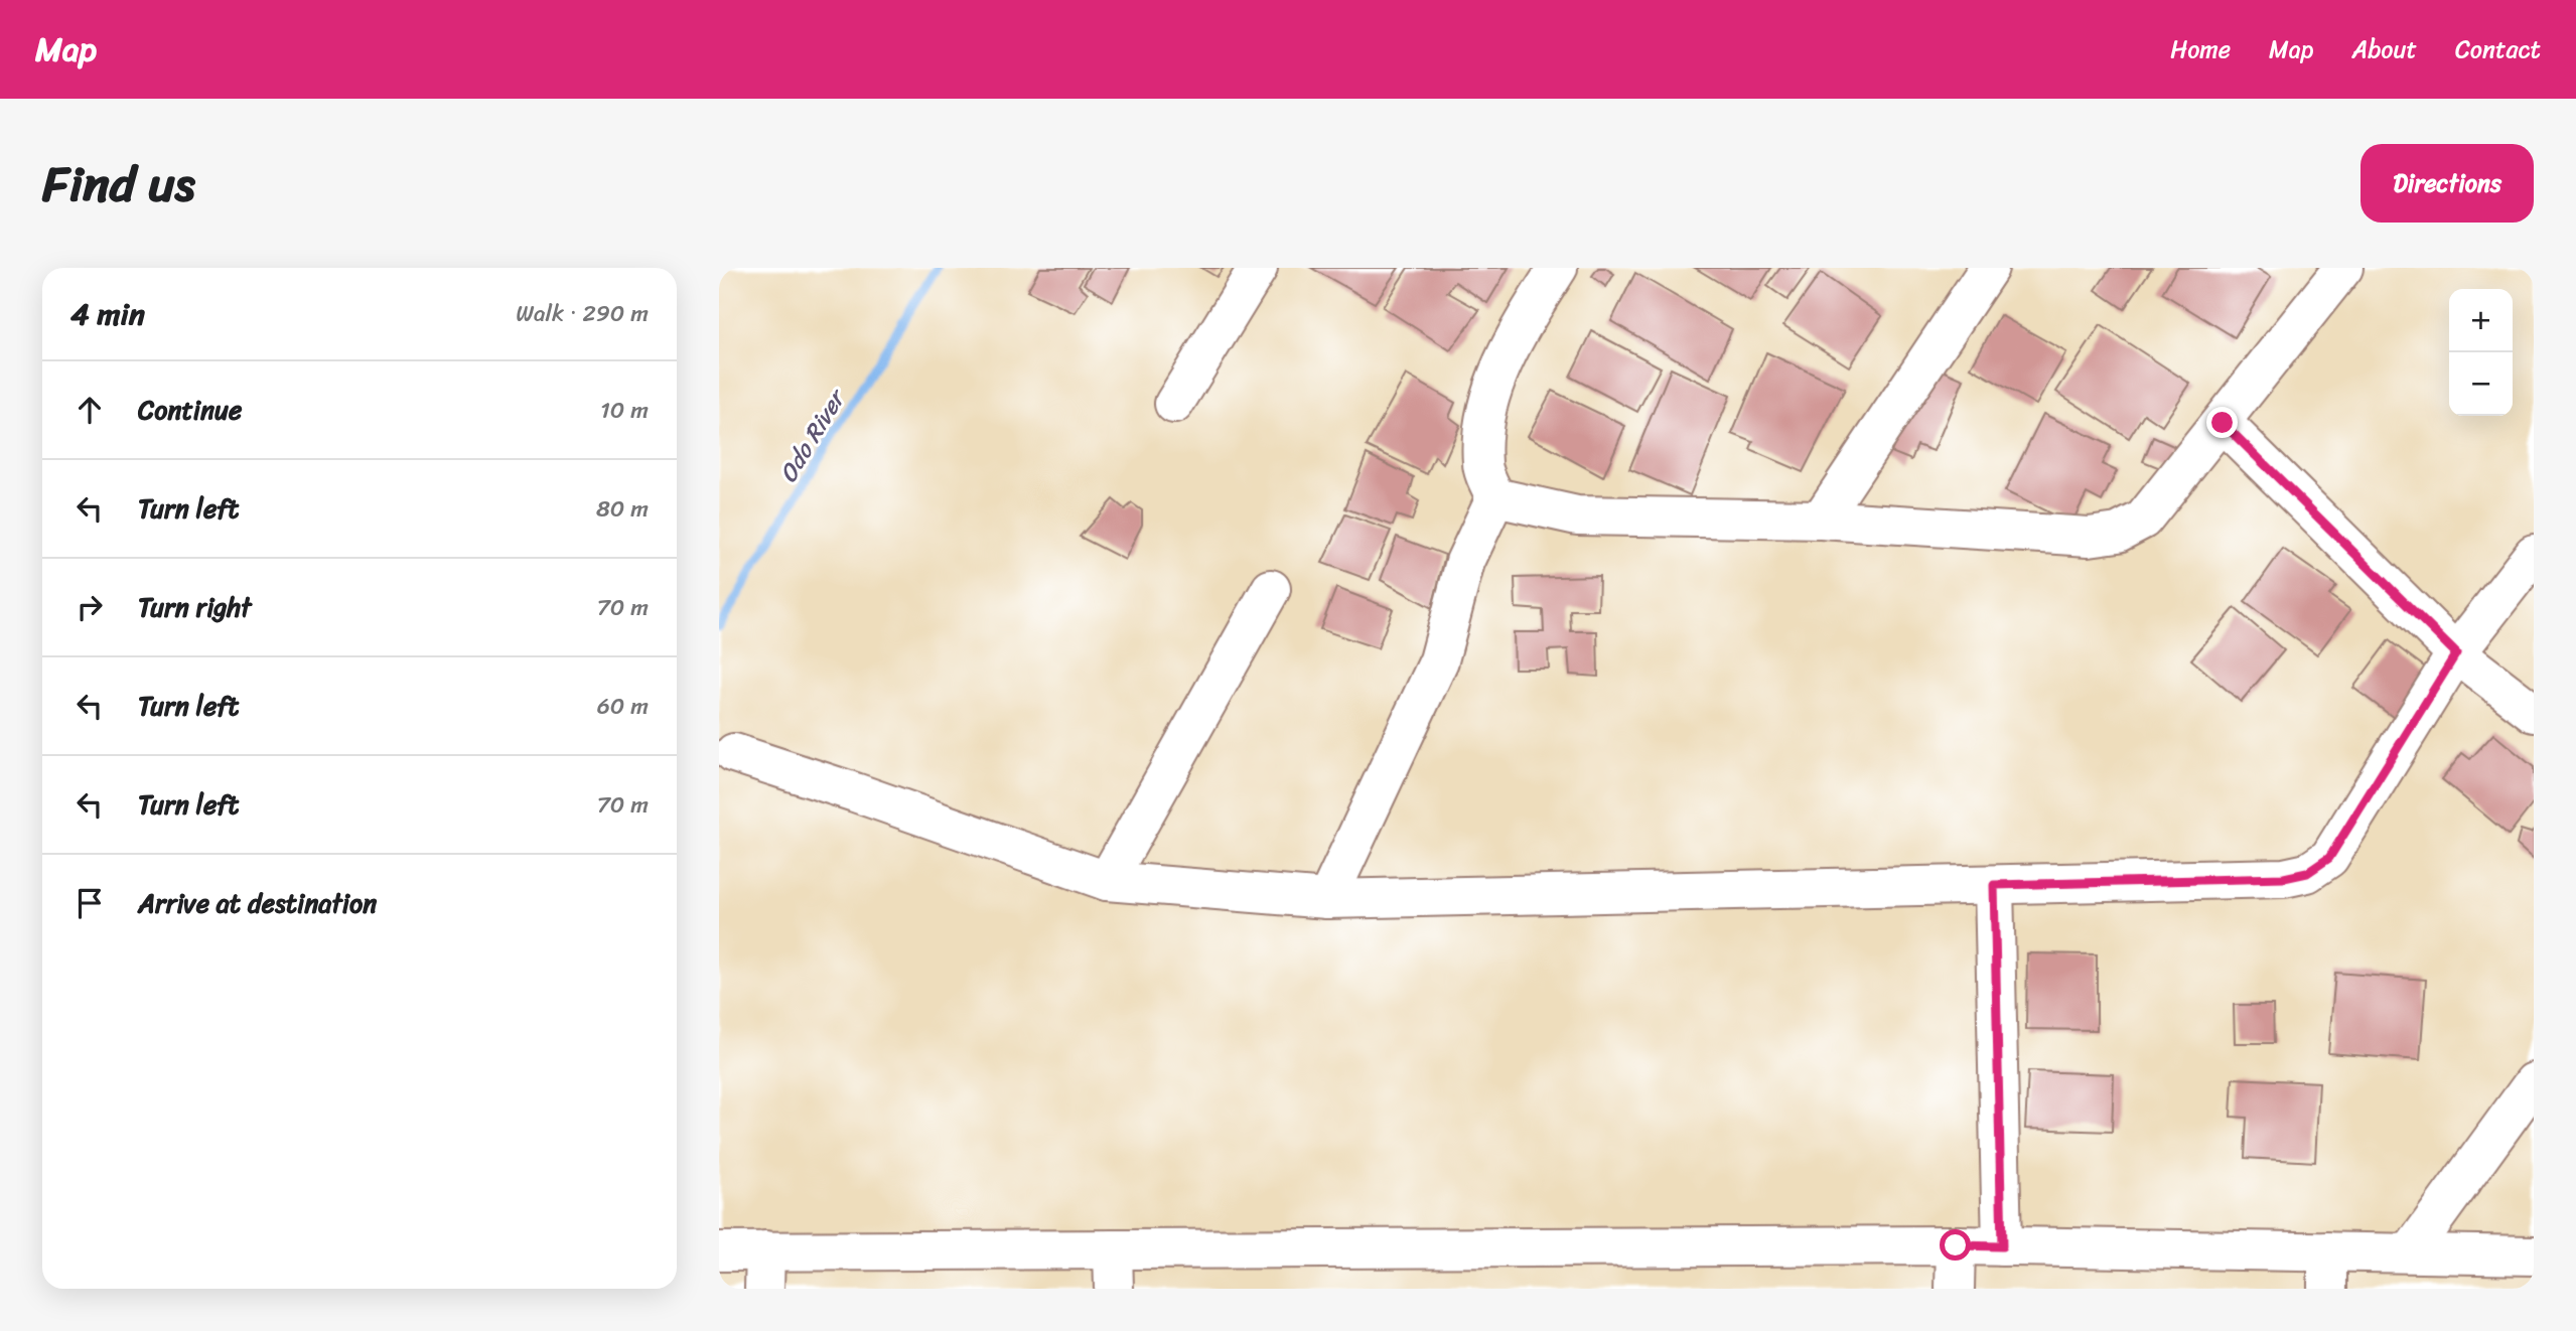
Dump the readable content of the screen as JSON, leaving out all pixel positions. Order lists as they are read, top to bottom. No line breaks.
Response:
{"water":["Odo River"],"page":{"header":"Map","nav":["Home","Map","About","Contact"],"title":"Find us","buttons":"Directions","heading":["4 min","Walk · 290 m"],"map_buttons":["+","−"],"list":[["Continue","10 m"],["Turn left","80 m"],["Turn right","70 m"],["Turn left","60 m"],["Turn left","70 m"],"Arrive at destination"]}}
